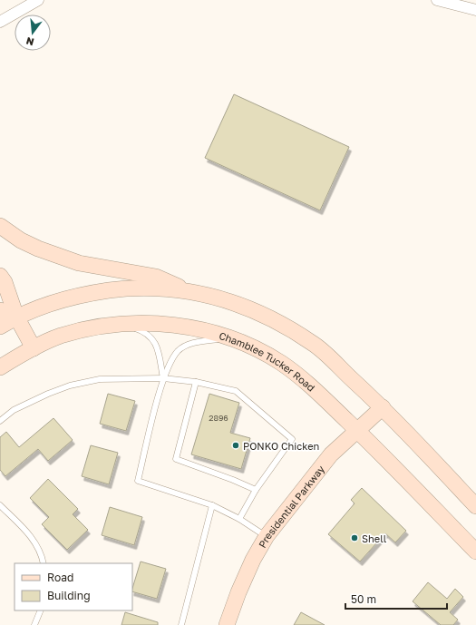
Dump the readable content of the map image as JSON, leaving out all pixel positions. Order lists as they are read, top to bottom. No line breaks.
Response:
{"streets":{"main road":["Chamblee Tucker Road","Presidential Parkway"]},"crossings":[["Chamblee Tucker Road","Presidential Parkway"]],"places":["PONKO Chicken","Shell"],"house_numbers":["2896"],"legend":["Road","Building"],"scale_bar":"50 m","north":"bottom"}
